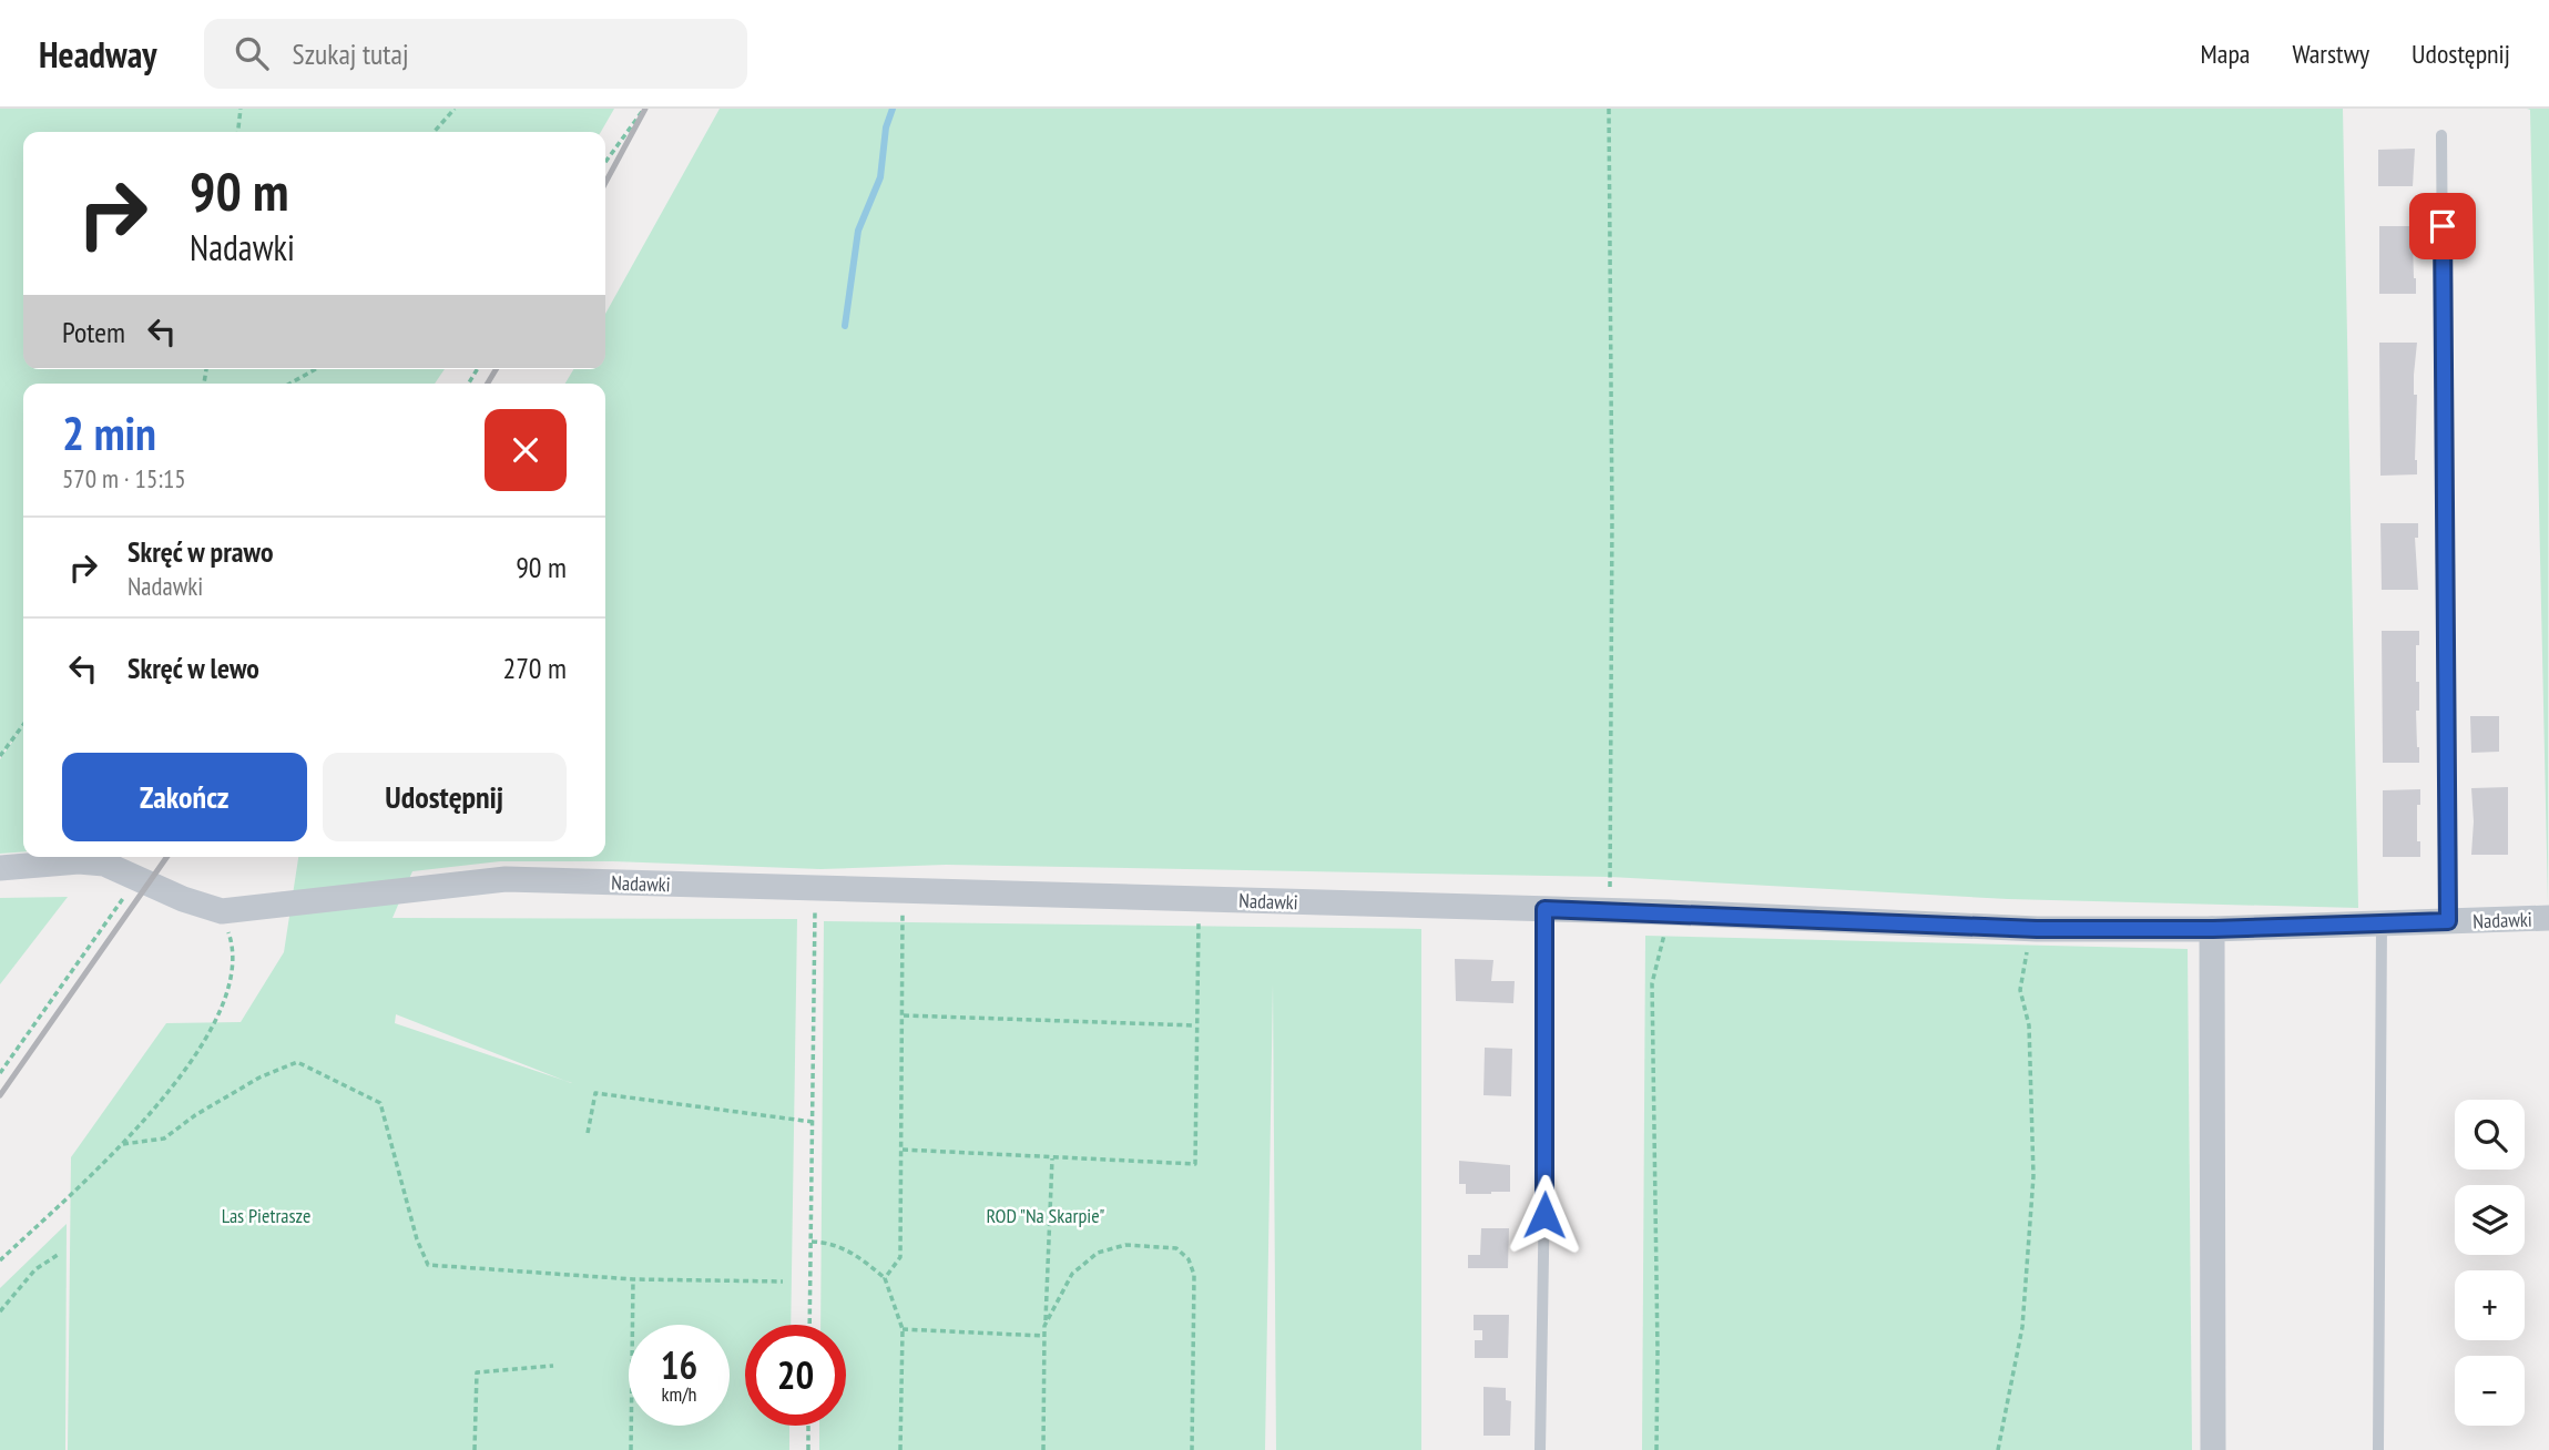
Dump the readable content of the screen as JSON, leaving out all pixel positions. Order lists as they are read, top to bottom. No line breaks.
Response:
{"streets":{"street":["Nadawki"]},"parks":["Las Pietrasze","ROD \"Na Skarpie\""],"page":{"header":"Headway","search":"Szukaj tutaj","nav":["Mapa","Warstwy","Udostępnij"],"turn":["90 m","Nadawki"],"then":"Potem","heading":["2 min","570 m · 15:15"],"list":[{"name":"Skręć w prawo","note":"Nadawki","value":"90 m"},{"name":"Skręć w lewo","value":"270 m"}],"buttons":["Zakończ","Udostępnij"],"map_buttons":["+","−"],"speed":"16 km/h","limit":"20"}}
